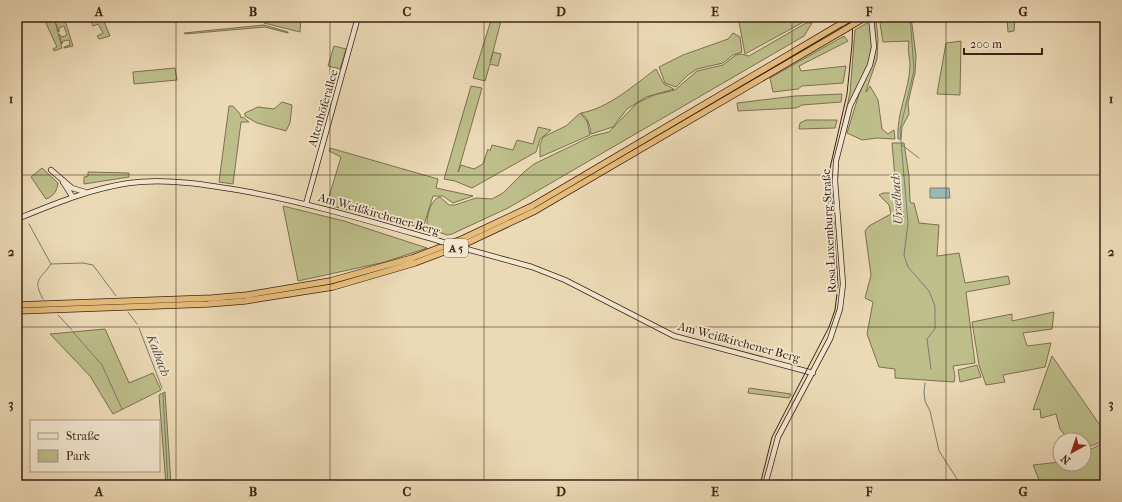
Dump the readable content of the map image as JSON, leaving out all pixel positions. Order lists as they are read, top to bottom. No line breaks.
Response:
{"streets":{"highway":["A 5"],"main road":["Altenhöferallee","Am Weißkirchener Berg","Rosa-Luxemburg-Straße"]},"crossings":[["Altenhöferallee","Am Weißkirchener Berg"],["Am Weißkirchener Berg","Rosa-Luxemburg-Straße"]],"water":["Urselbach","Kalbach"],"legend":["Straße","Park"],"scale_bar":"200 m","north":"bottom left","grid":{"columns":["A","B","C","D","E","F","G"],"rows":["1","2","3"]}}
